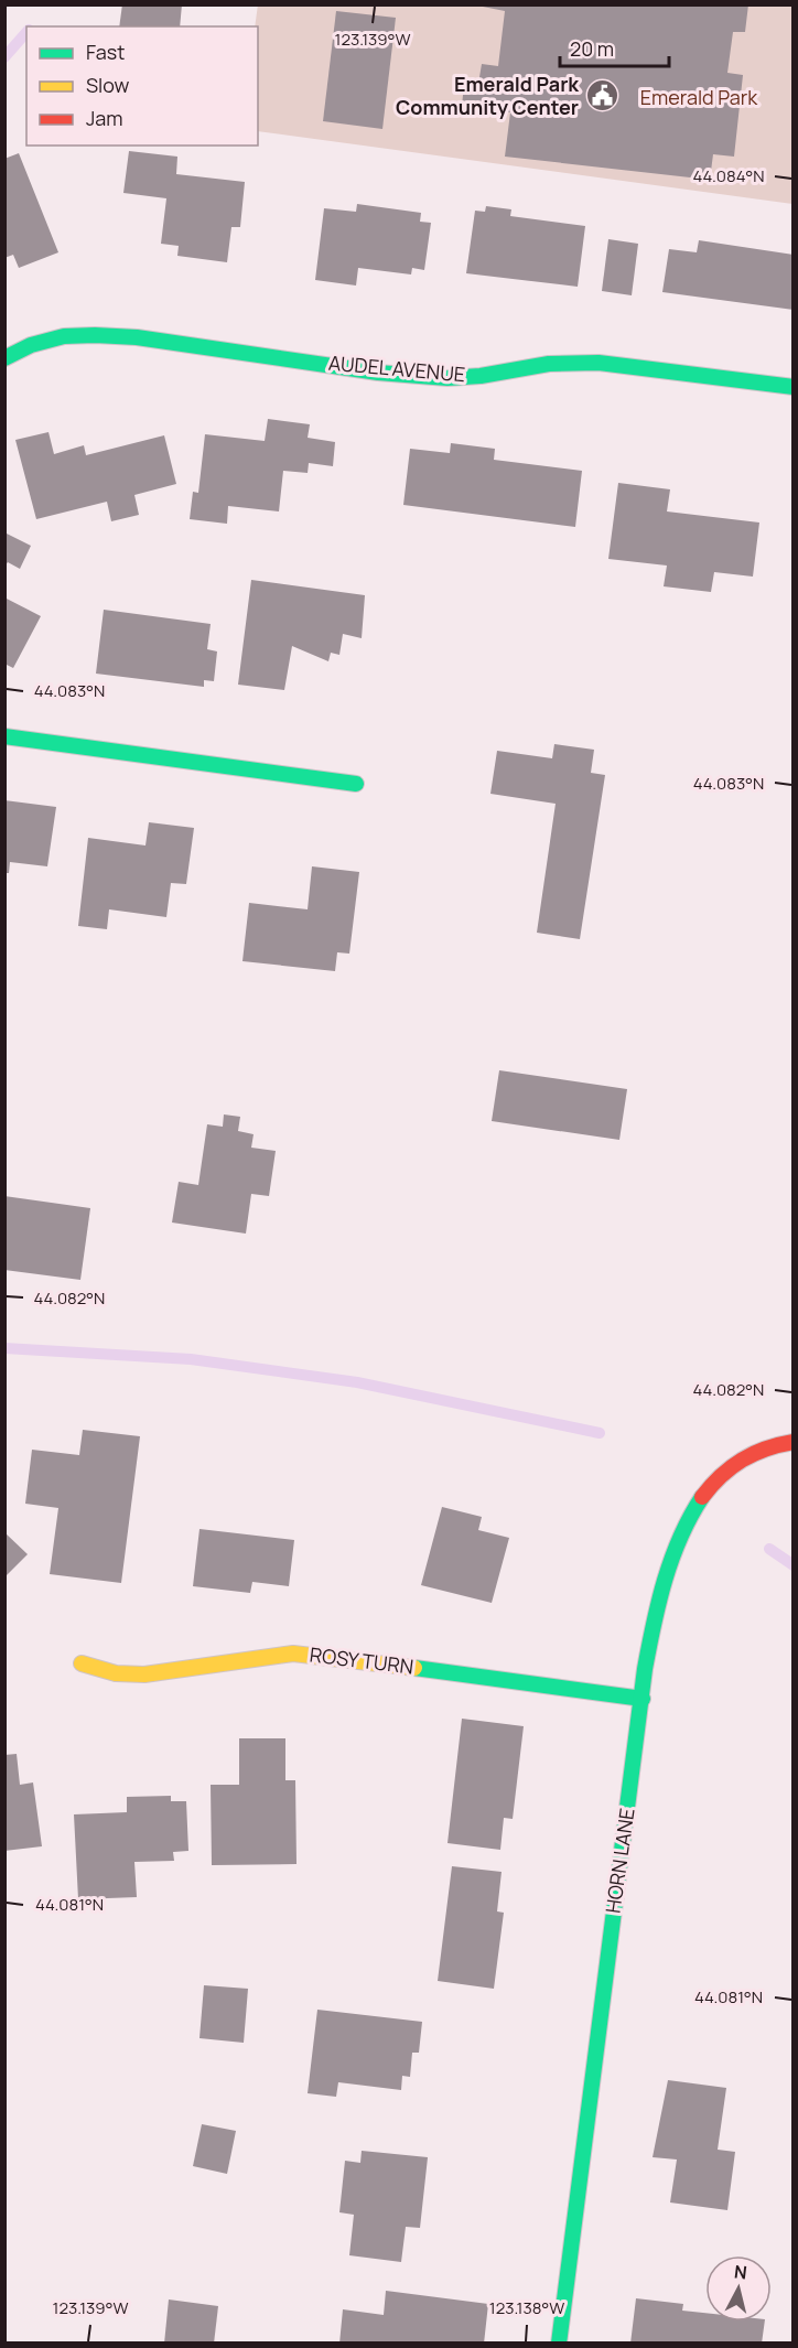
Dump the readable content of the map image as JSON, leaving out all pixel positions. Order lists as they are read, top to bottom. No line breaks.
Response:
{"streets":{"street":["AUDEL AVENUE","ROSY TURN","HORN LANE"]},"crossings":[["ROSY TURN","HORN LANE"]],"parks":["Emerald Park"],"places":{"public building":["Emerald Park Community Center"]},"legend":["Fast","Slow","Jam"],"scale_bar":"20 m","north":"top","coordinates":["123.139°W","44.084°N","44.083°N","44.082°N","44.081°N","123.138°W"]}
